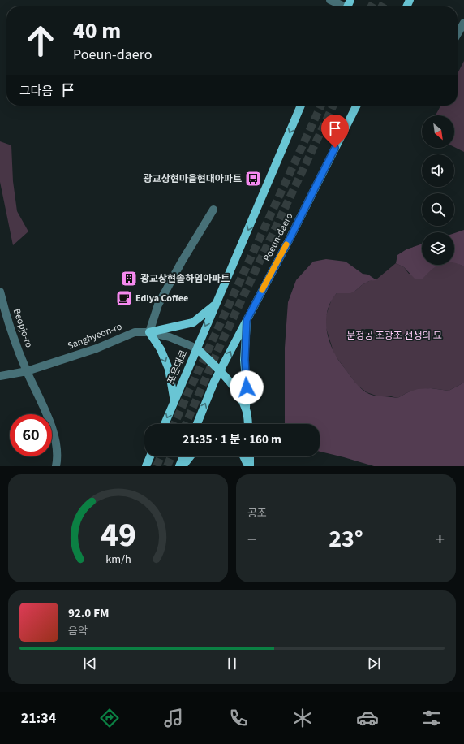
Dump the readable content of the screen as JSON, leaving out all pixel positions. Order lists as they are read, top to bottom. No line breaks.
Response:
{"streets":{"main road":["Poeun-daero","포은대로"],"street":["Beopjo-ro","Sanghyeon-ro"]},"crossings":[["Beopjo-ro","Sanghyeon-ro"],["Sanghyeon-ro","포은대로"]],"parks":["문정공 조광조 선생의 묘"],"places":{"bus stop":["광교상현마을현대아파트"],"building":["광교상현솔하임아파트"],"cafe":["Ediya Coffee"]},"north":"bottom right","page":{"turn":["40 m","Poeun-daero"],"then":"그다음","limit":"60","trip":"21:35 · 1 분 · 160 m","tile":"공조","heat":["−","23°","+"],"song":["92.0 FM","음악"],"tabs":"21:34","gauge":["49","km/h"]}}
